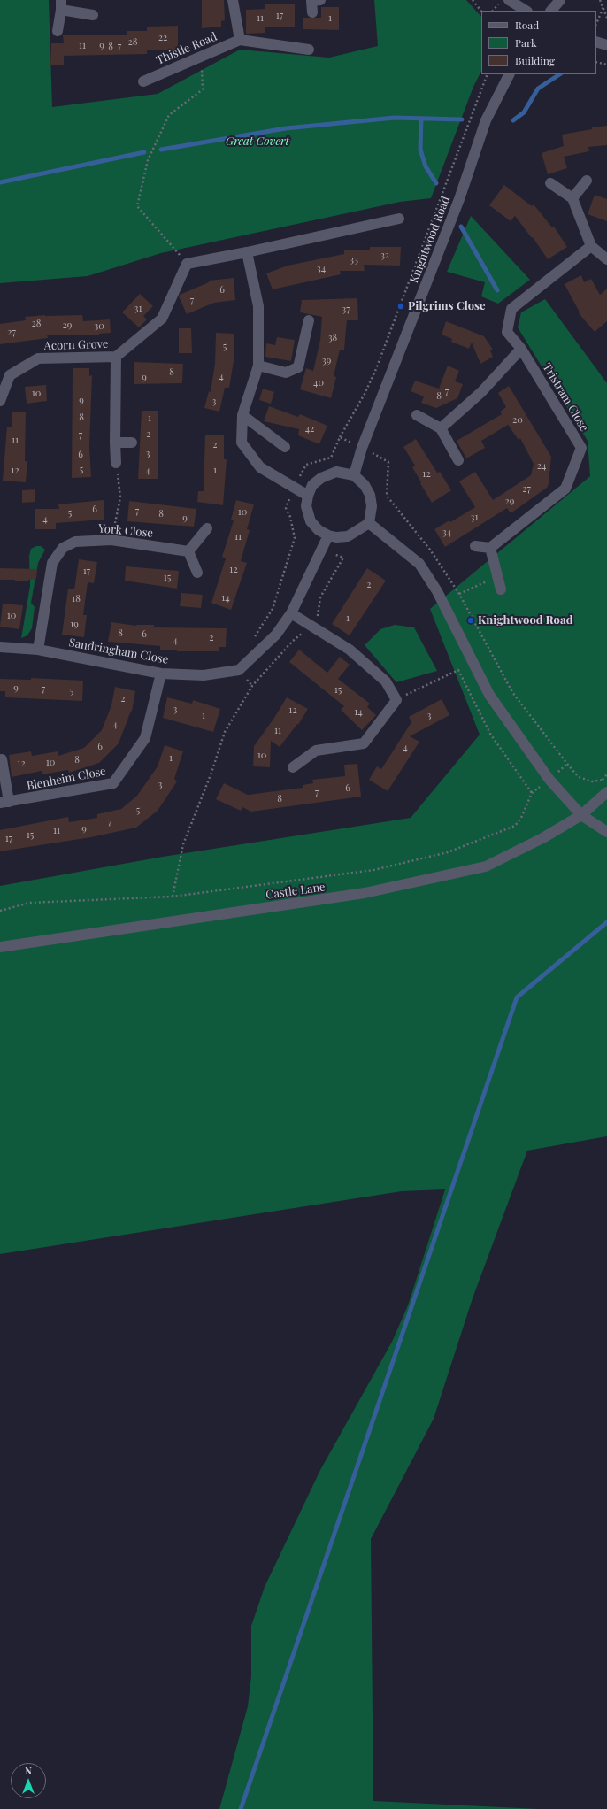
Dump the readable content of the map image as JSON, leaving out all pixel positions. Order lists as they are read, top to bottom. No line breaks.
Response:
{"streets":{"street":["Thistle Road","Knightwood Road","Acorn Grove","Tristram Close","York Close","Sandringham Close","Blenheim Close","Castle Lane"]},"crossings":[["Knightwood Road","Sandringham Close"],["York Close","Sandringham Close"],["Sandringham Close","Blenheim Close"]],"parks":["Great Covert"],"places":["Pilgrims Close","Knightwood Road"],"house_numbers":["17","11","1","22","28","11","9","8","7","32","33","34","6","7","31","37","28","29","30","27","38","5","39","8","4","9","40","7","10","8","9","3","8","1","20","42","2","7","11","2","3","6","24","5","12","4","1","12","27","29","6","7","10","5","8","31","9","4","34","11","12","17","15","2","14","18","10","1","19","8","6","2","4","9","7","15","5","2","3","12","14","1","3","4","11","6","4","10","1","8","10","12","3","6","7","8","5","7","9","11","15","17"],"legend":["Road","Park","Building"],"north":"top"}
